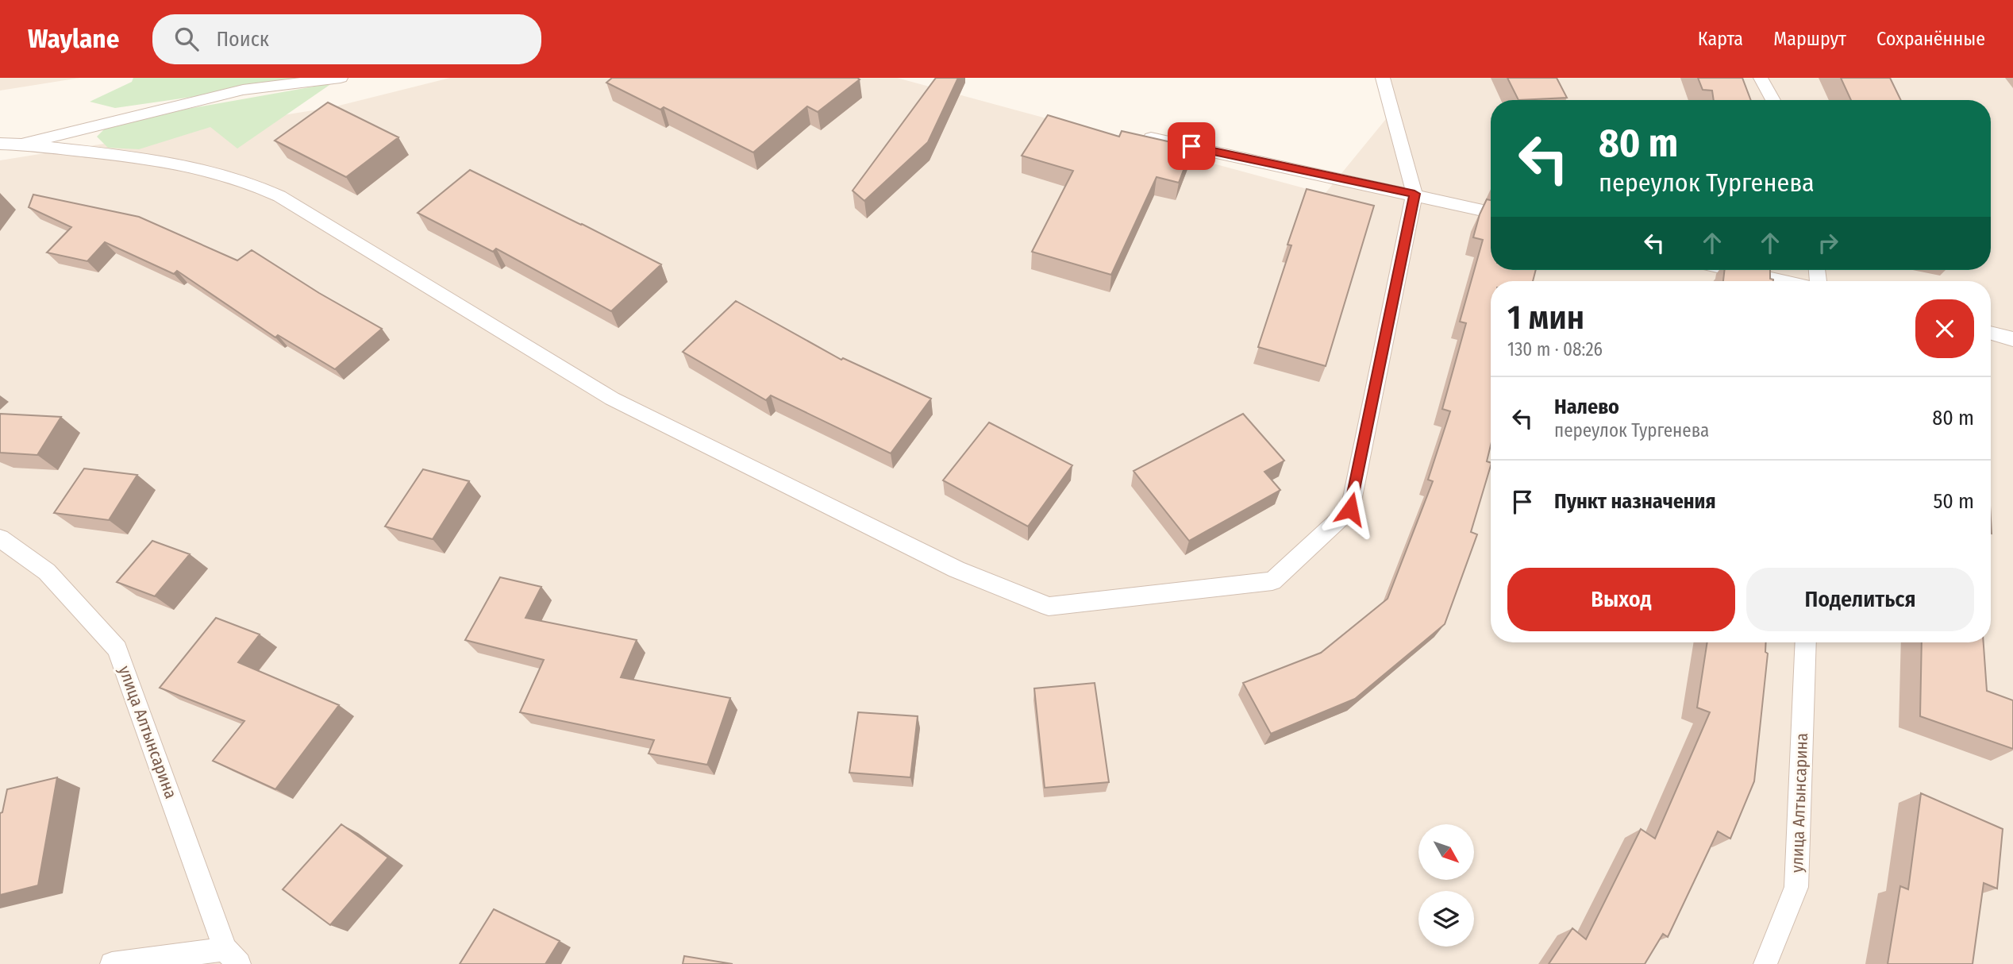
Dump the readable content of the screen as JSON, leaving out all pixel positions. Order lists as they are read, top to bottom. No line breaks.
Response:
{"streets":{"lane":["улица Алтынсарина"]},"north":"bottom right","page":{"header":"Waylane","search":"Поиск","nav":["Карта","Маршрут","Сохранённые"],"turn":["80 m","переулок Тургенева"],"heading":["1 мин","130 m · 08:26"],"list":[{"name":"Налево","note":"переулок Тургенева","value":"80 m"},{"name":"Пункт назначения","value":"50 m"}],"buttons":["Выход","Поделиться"]}}
